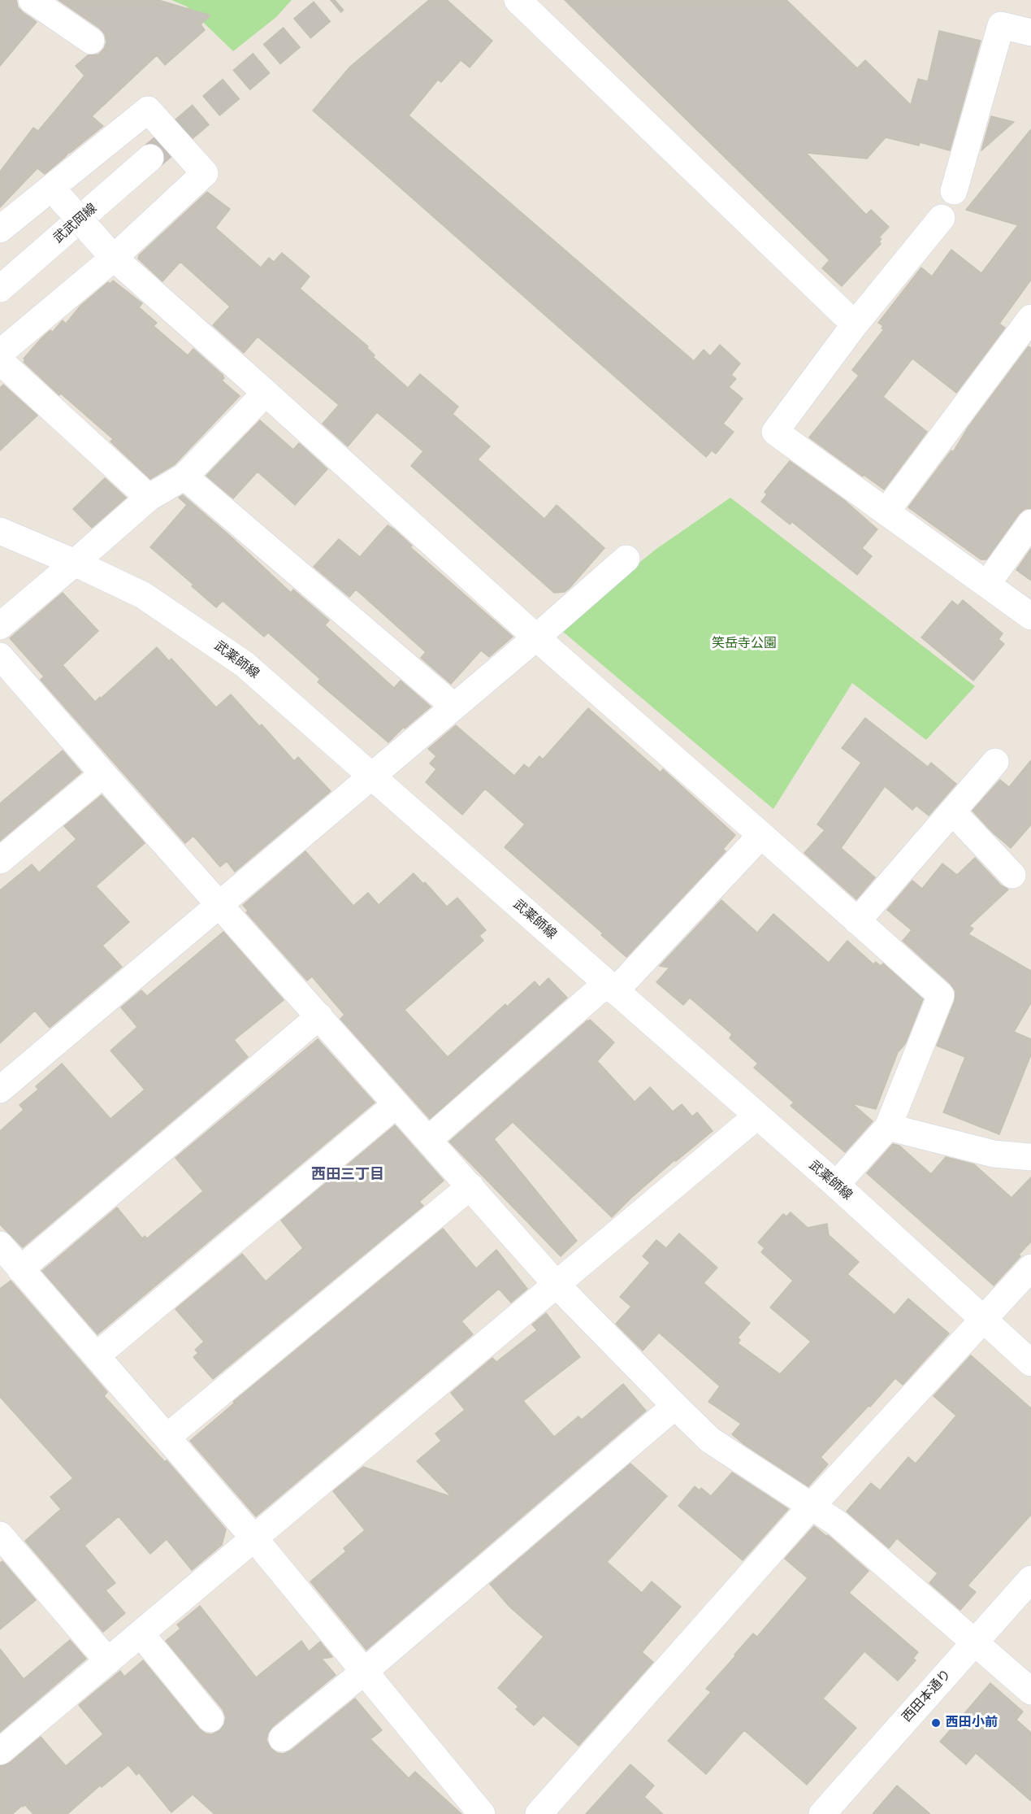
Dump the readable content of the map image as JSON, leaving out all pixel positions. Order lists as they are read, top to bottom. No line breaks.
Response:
{"streets":{"street":["武武岡線","武薬師線","西田本通り"]},"districts":["西田三丁目"],"parks":["笑岳寺公園"],"places":["西田小前"]}
